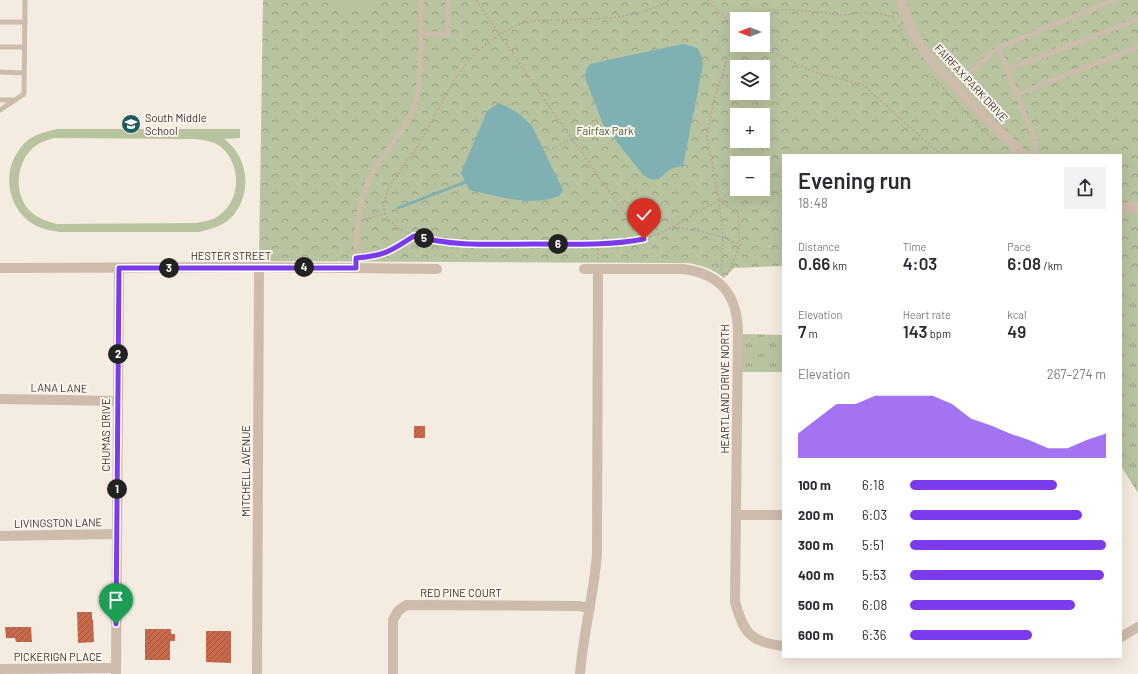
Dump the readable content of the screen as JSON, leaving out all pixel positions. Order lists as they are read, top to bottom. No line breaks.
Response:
{"streets":{"street":["FAIRFAX PARK DRIVE","HESTER STREET","LANA LANE","HEARTLAND DRIVE NORTH","CHUMAS DRIVE","MITCHELL AVENUE","LIVINGSTON LANE","RED PINE COURT","PICKERIGN PLACE"]},"crossings":[["HESTER STREET","CHUMAS DRIVE"],["HESTER STREET","MITCHELL AVENUE"],["LANA LANE","CHUMAS DRIVE"],["CHUMAS DRIVE","LIVINGSTON LANE"],["CHUMAS DRIVE","PICKERIGN PLACE"]],"parks":["Fairfax Park"],"places":{"school or university":["South Middle School"]},"north":"left","page":{"map_buttons":["+","−"],"heading":["Evening run","18:48"],"stats":[["Distance","0.66 km"],["Time","4:03"],["Pace","6:08 /km"],["Elevation","7 m"],["Heart rate","143 bpm"],["kcal","49"]],"pins":["5","6","4","3","2","1"],"chart":["Elevation","267–274 m"],"list":[{"name":"100 m","note":"6:18"},{"name":"200 m","note":"6:03"},{"name":"300 m","note":"5:51"},{"name":"400 m","note":"5:53"},{"name":"500 m","note":"6:08"},{"name":"600 m","note":"6:36"}]}}
